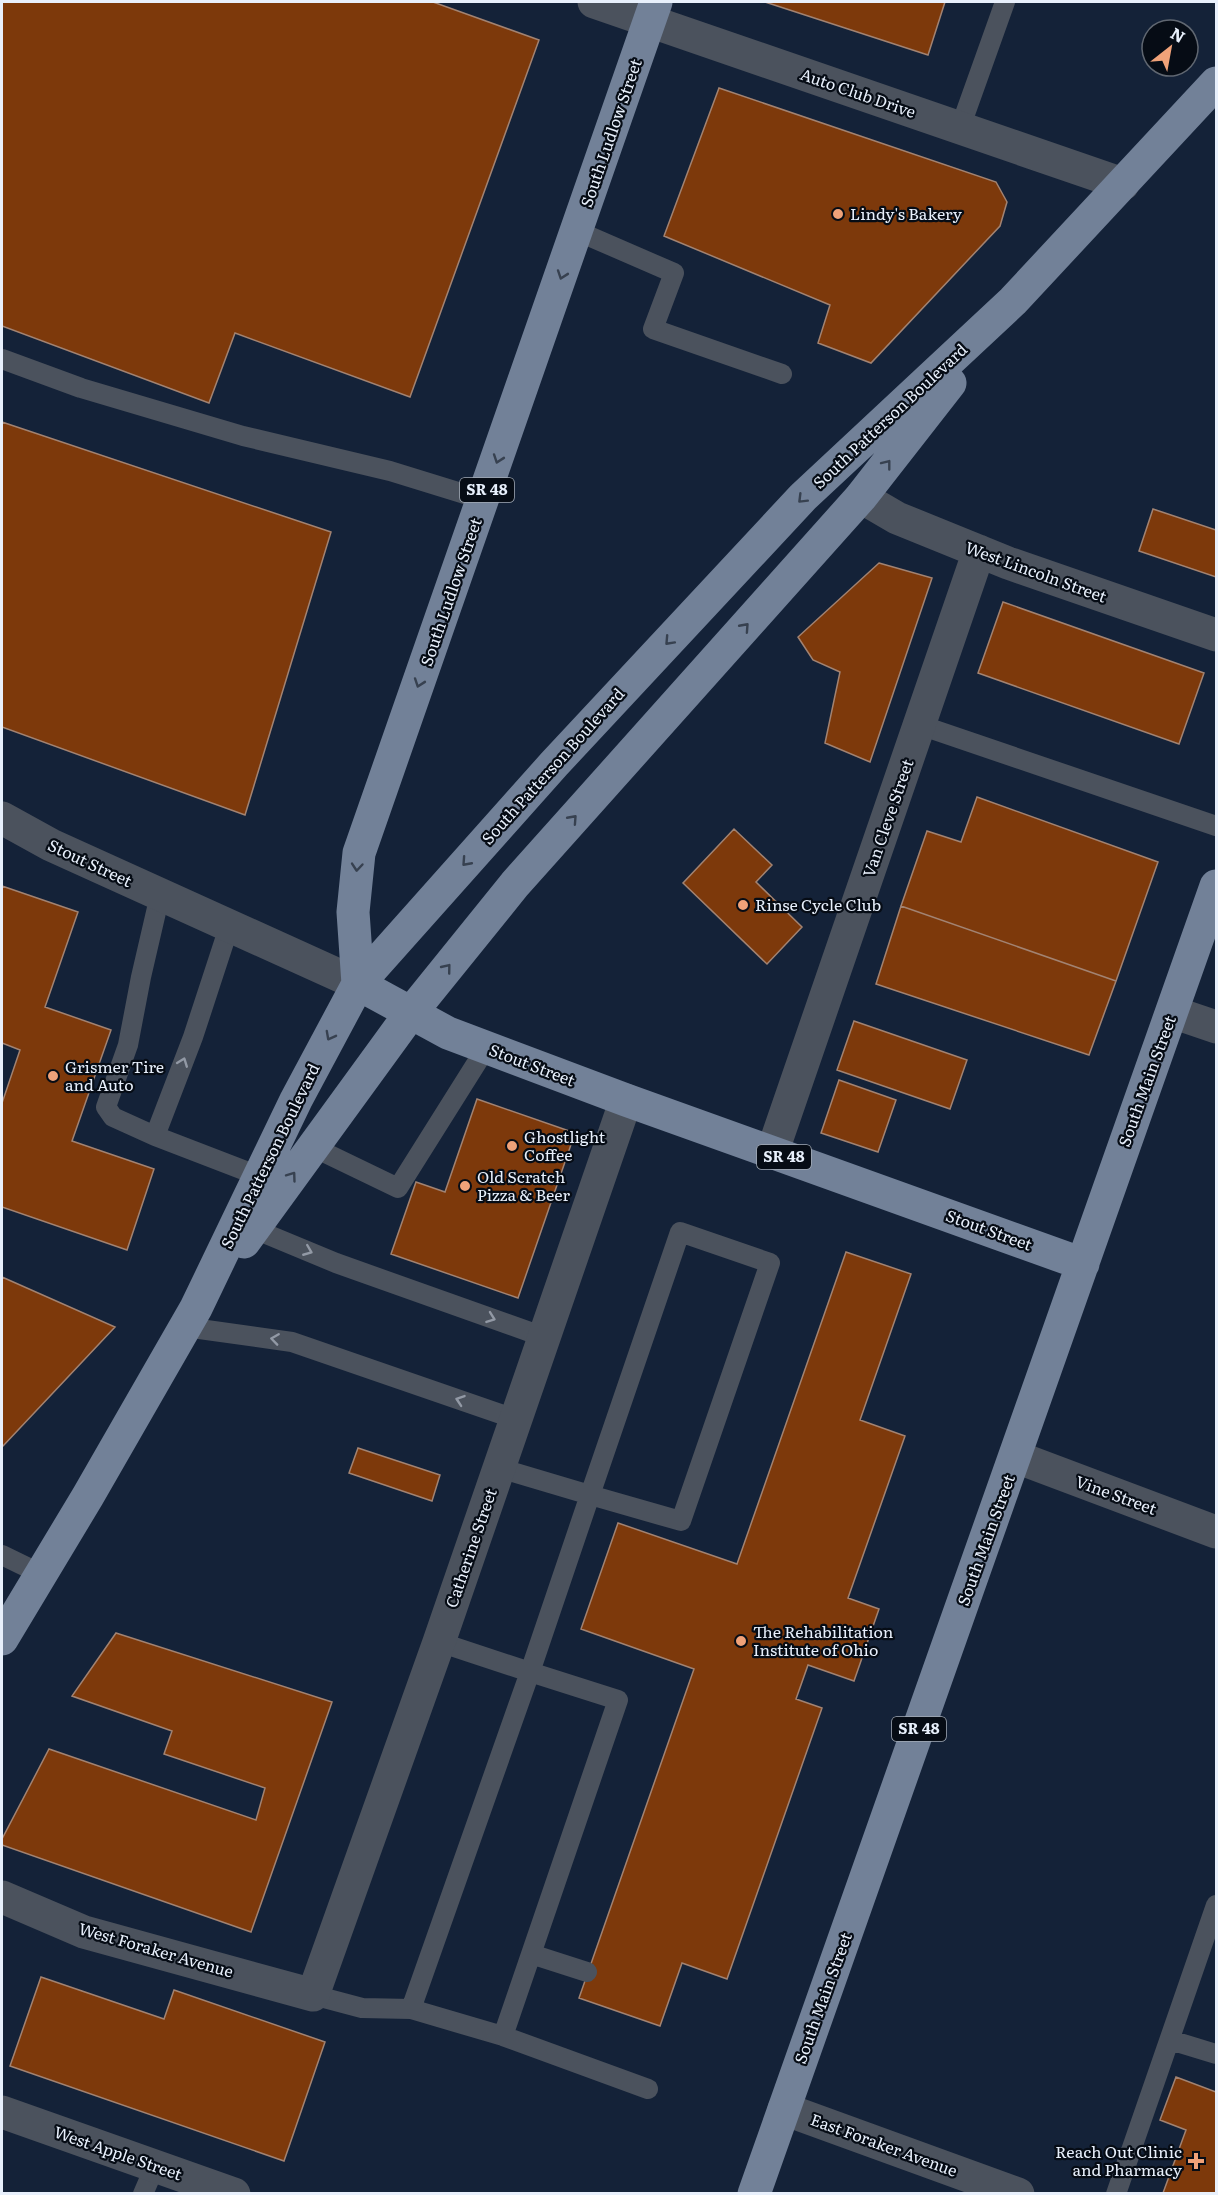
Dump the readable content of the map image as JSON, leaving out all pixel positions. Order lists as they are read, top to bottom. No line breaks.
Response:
{"streets":{"main road":["South Ludlow Street","South Patterson Boulevard","SR 48","Stout Street","South Main Street"],"street":["Auto Club Drive","West Lincoln Street","Van Cleve Street","Vine Street","Catherine Street","West Foraker Avenue","East Foraker Avenue","West Apple Street"]},"crossings":[["Auto Club Drive","South Ludlow Street"],["Auto Club Drive","South Patterson Boulevard"],["South Ludlow Street","South Patterson Boulevard"],["South Ludlow Street","Stout Street"],["South Patterson Boulevard","West Lincoln Street"],["South Patterson Boulevard","Stout Street"],["West Lincoln Street","Van Cleve Street"],["Van Cleve Street","Stout Street"],["Stout Street","South Main Street"],["Stout Street","Catherine Street"],["South Main Street","Vine Street"],["South Main Street","East Foraker Avenue"],["Catherine Street","West Foraker Avenue"]],"one_way":["South Ludlow Street"],"places":{"other":["Lindy's Bakery","Rinse Cycle Club","Grismer Tire and Auto","Ghostlight Coffee","Old Scratch Pizza & Beer","The Rehabilitation Institute of Ohio"],"health":["Reach Out Clinic and Pharmacy"]},"north":"top right"}
